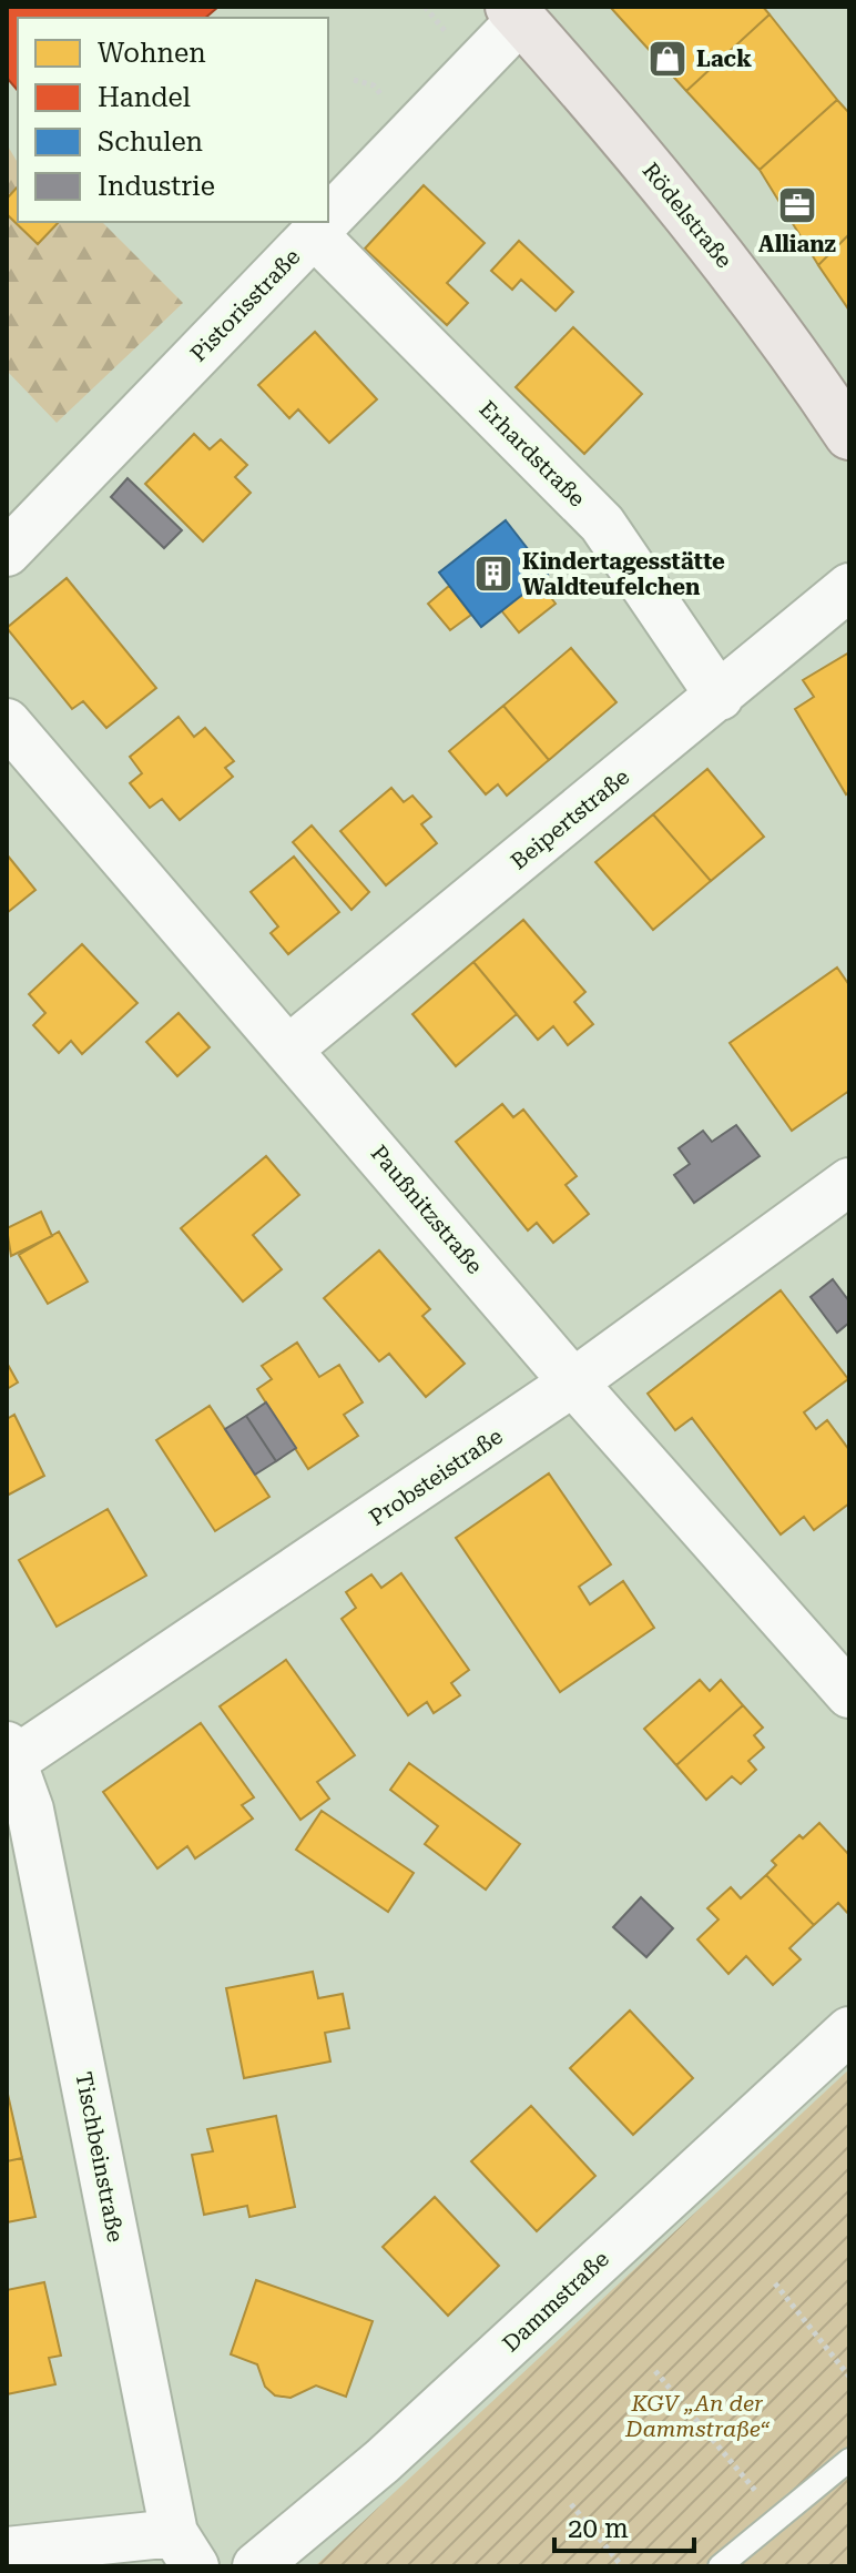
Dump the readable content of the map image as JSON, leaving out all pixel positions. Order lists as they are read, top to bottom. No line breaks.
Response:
{"streets":{"main road":["Rödelstraße"],"street":["Pistorisstraße","Erhardstraße","Beipertstraße","Paußnitzstraße","Probsteistraße","Tischbeinstraße","Dammstraße"]},"crossings":[["Rödelstraße","Pistorisstraße"],["Pistorisstraße","Erhardstraße"],["Erhardstraße","Beipertstraße"],["Beipertstraße","Paußnitzstraße"],["Paußnitzstraße","Probsteistraße"],["Probsteistraße","Tischbeinstraße"]],"parks":["KGV „An der Dammstraße“"],"places":{"shop":["Lack"],"office":["Allianz"],"building":["Kindertagesstätte Waldteufelchen"]},"legend":["Wohnen","Handel","Schulen","Industrie"],"scale_bar":"20 m"}
